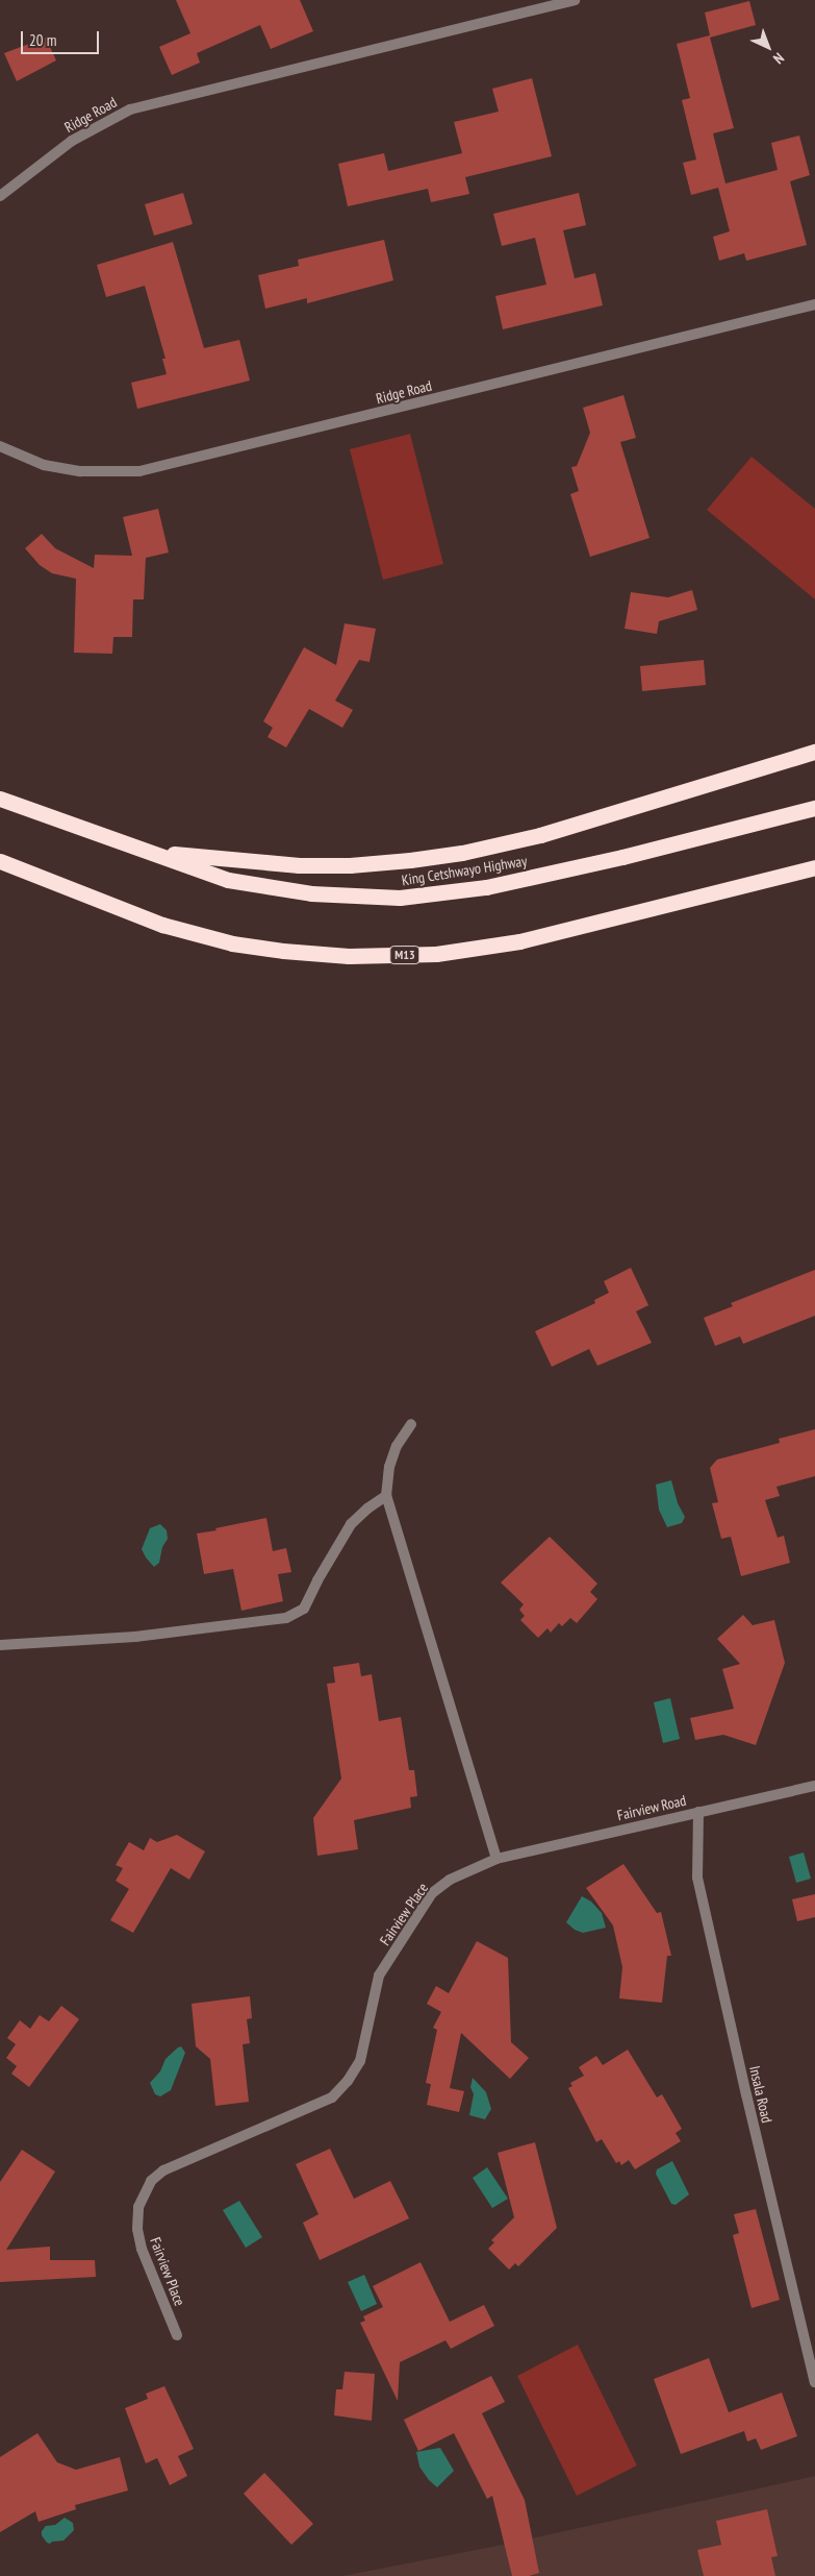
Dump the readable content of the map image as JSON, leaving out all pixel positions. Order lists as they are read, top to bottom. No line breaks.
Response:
{"streets":{"highway":["King Cetshwayo Highway","M13"],"street":["Ridge Road","Fairview Road","Fairview Place","Insala Road"]},"crossings":[["Fairview Road","Fairview Place"],["Fairview Road","Insala Road"]],"scale_bar":"20 m","north":"bottom right"}
